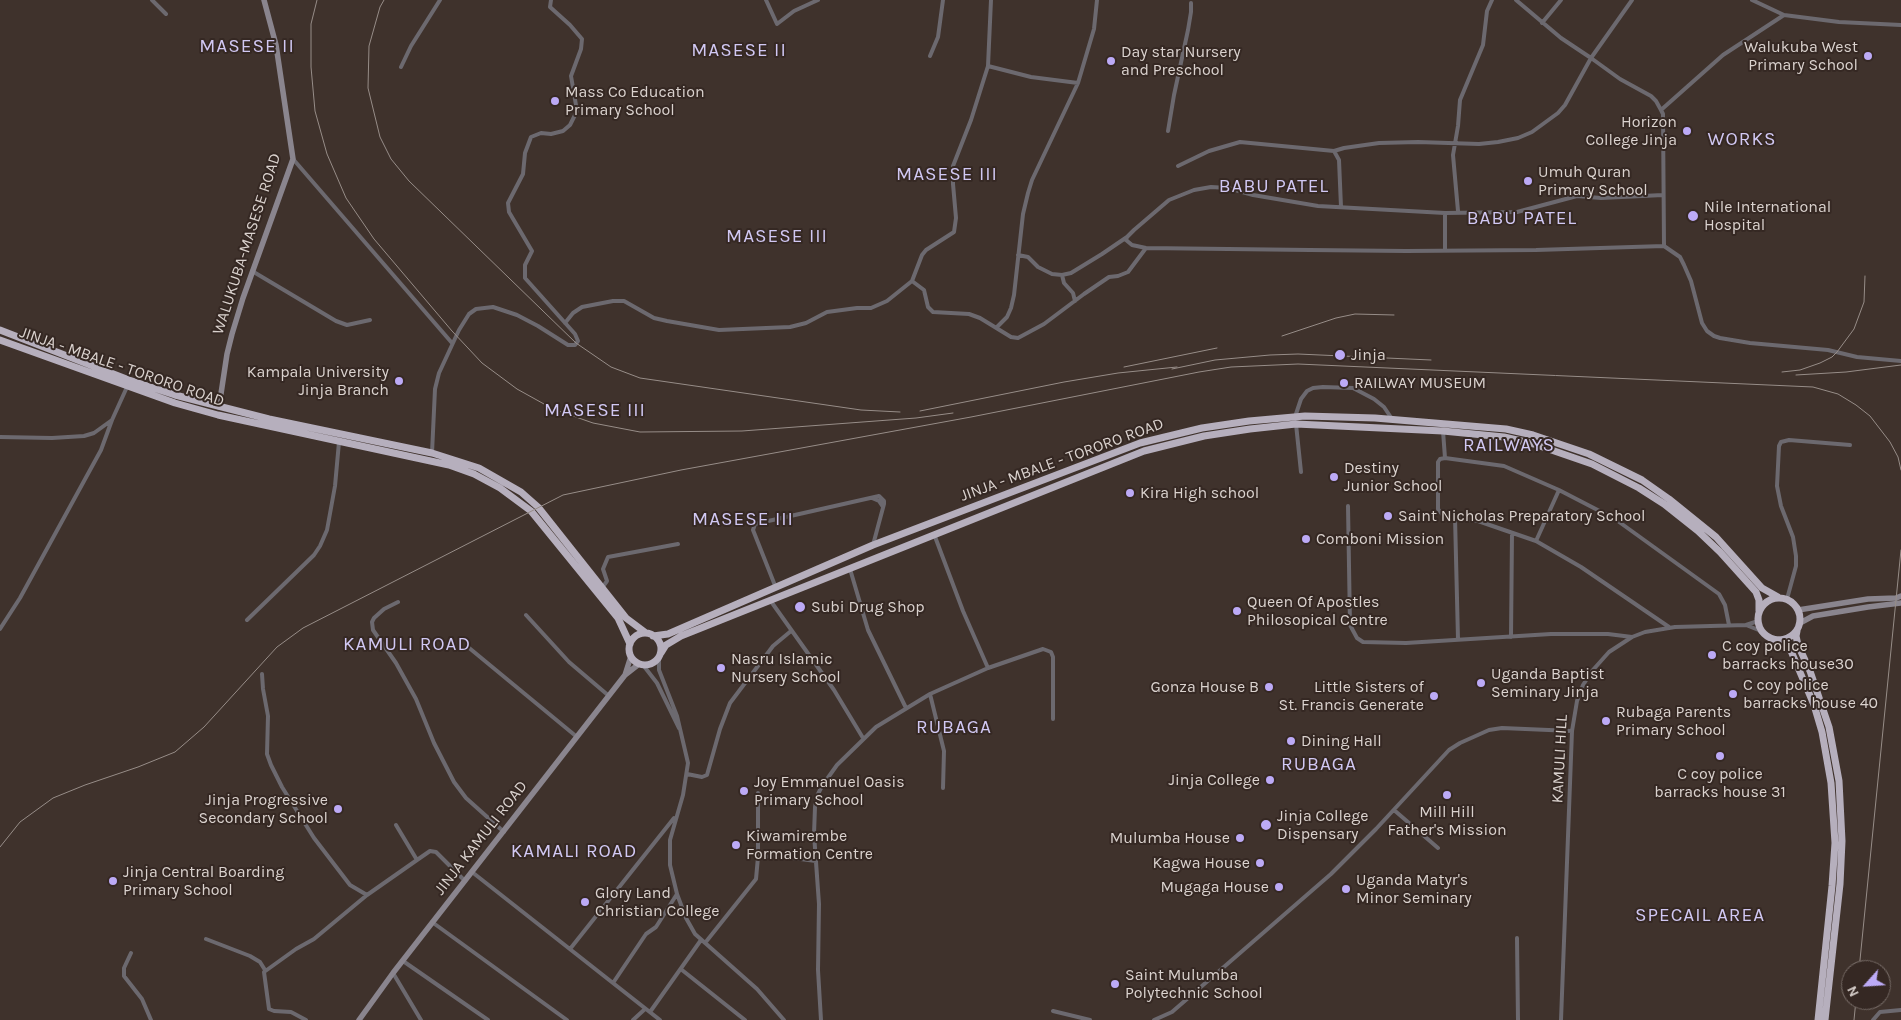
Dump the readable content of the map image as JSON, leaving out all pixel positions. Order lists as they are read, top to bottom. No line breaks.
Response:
{"streets":{"highway":["JINJA - MBALE - TORORO ROAD"],"street":["WALUKUBA-MASESE ROAD","KAMULI HILL","JINJA KAMULI ROAD"]},"crossings":[["WALUKUBA-MASESE ROAD","JINJA - MBALE - TORORO ROAD"],["JINJA - MBALE - TORORO ROAD","KAMULI HILL"],["JINJA - MBALE - TORORO ROAD","JINJA KAMULI ROAD"]],"districts":["MASESE II","MASESE II","WORKS","MASESE III","BABU PATEL","BABU PATEL","MASESE III","MASESE III","RAILWAYS","MASESE III","KAMULI ROAD","RUBAGA","RUBAGA","KAMALI ROAD","SPECAIL AREA"],"places":["Walukuba West Primary School","Day star Nursery and Preschool","Mass Co Education Primary School","Horizon College Jinja","Umuh Quran Primary School","Nile International Hospital","Jinja","Kampala University Jinja Branch","RAILWAY MUSEUM","Destiny Junior School","Kira High school","Saint Nicholas Preparatory School","Comboni Mission","Subi Drug Shop","Queen Of Apostles Philosopical Centre","C coy police barracks house30","Nasru Islamic Nursery School","Uganda Baptist Seminary Jinja","Gonza House B","C coy police barracks house 40","Little Sisters of St. Francis Generate","Rubaga Parents Primary School","Dining Hall","C coy police barracks house 31","Jinja College","Joy Emmanuel Oasis Primary School","Mill Hill Father's Mission","Jinja Progressive Secondary School","Jinja College Dispensary","Mulumba House","Kiwamirembe Formation Centre","Kagwa House","Jinja Central Boarding Primary School","Mugaga House","Uganda Matyr's Minor Seminary","Glory Land Christian College","Saint Mulumba Polytechnic School"],"north":"bottom left"}
